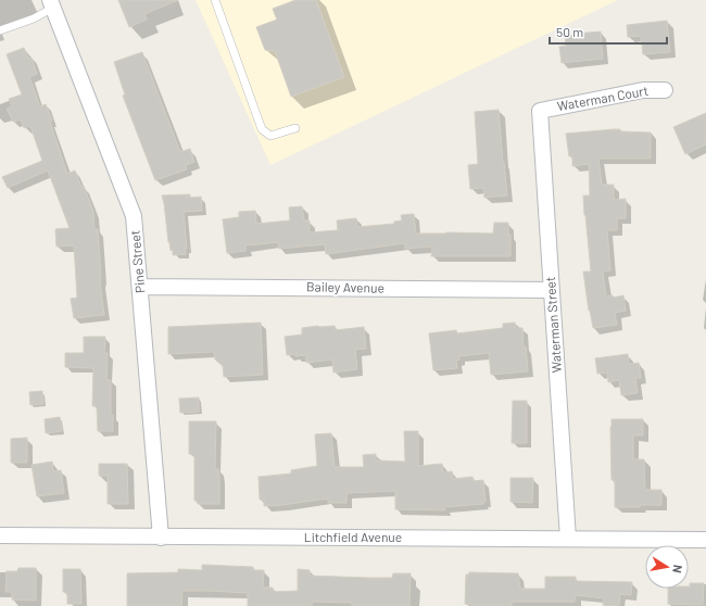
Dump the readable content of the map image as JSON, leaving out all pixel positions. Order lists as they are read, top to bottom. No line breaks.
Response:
{"streets":{"street":["Waterman Court","Pine Street","Bailey Avenue","Waterman Street","Litchfield Avenue"]},"crossings":[["Waterman Court","Waterman Street"],["Pine Street","Bailey Avenue"],["Pine Street","Litchfield Avenue"],["Bailey Avenue","Waterman Street"],["Waterman Street","Litchfield Avenue"]],"scale_bar":"50 m","north":"right"}
